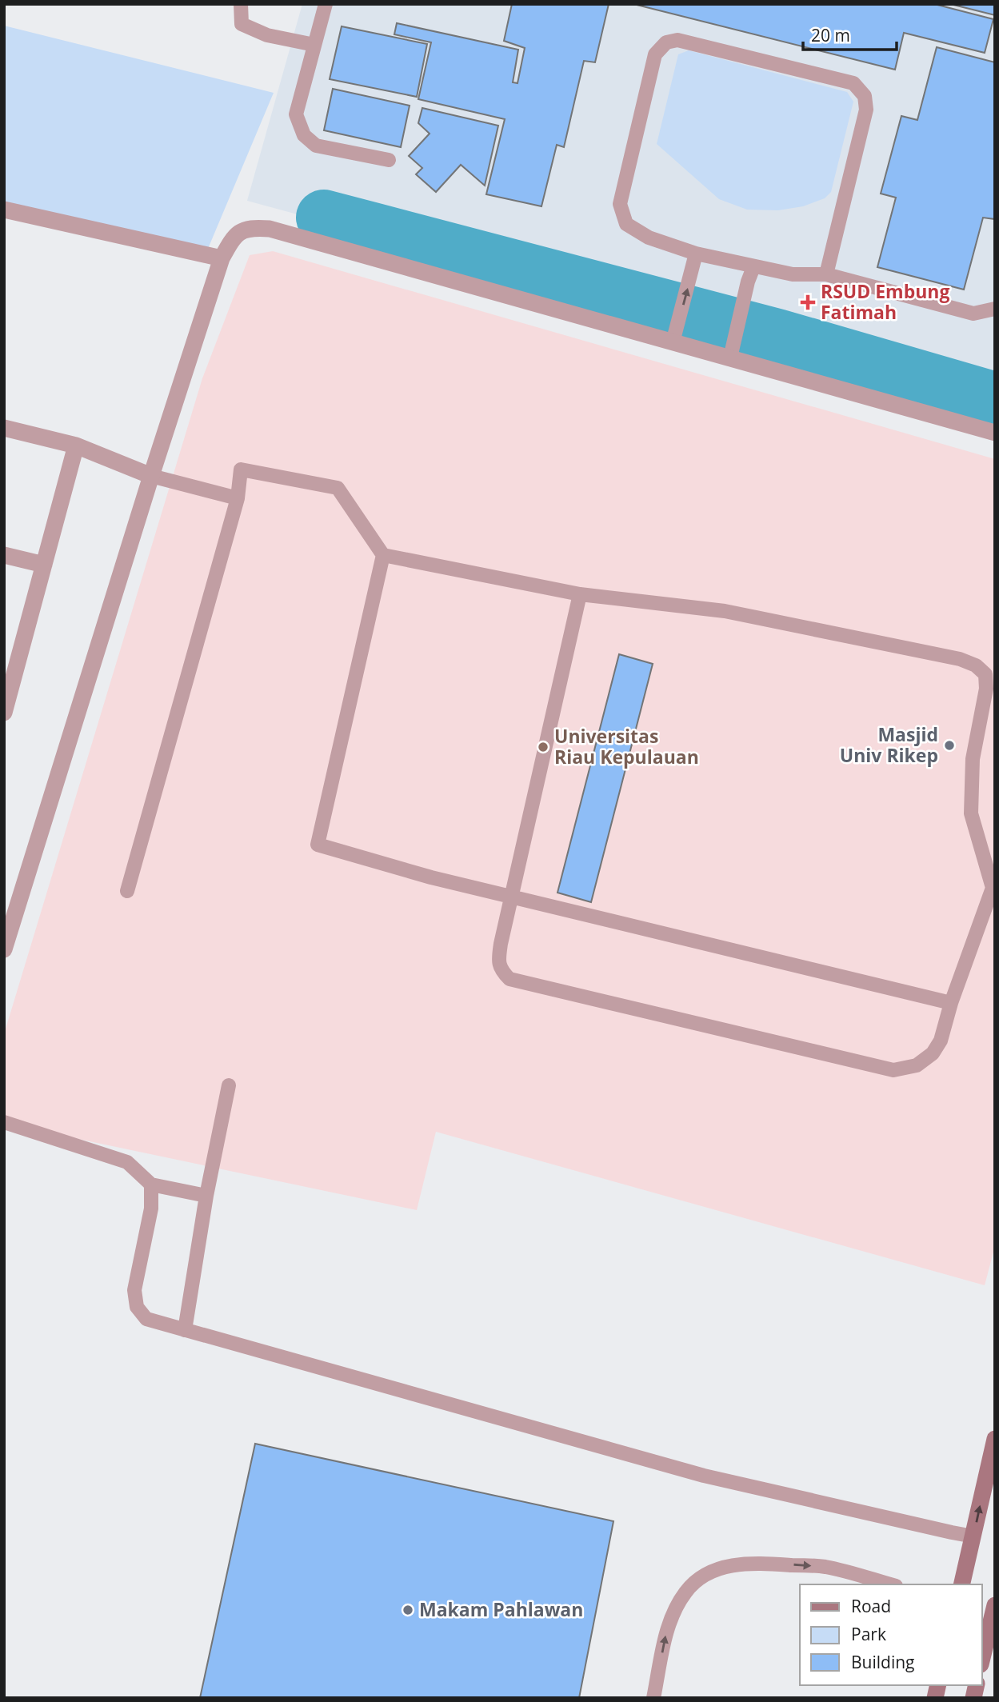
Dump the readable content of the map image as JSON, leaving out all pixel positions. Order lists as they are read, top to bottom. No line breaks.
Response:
{"places":{"health":["RSUD Embung Fatimah"],"other":["Masjid Univ Rikep","Universitas Riau Kepulauan","Makam Pahlawan"]},"legend":["Road","Park","Building"],"scale_bar":"20 m"}
